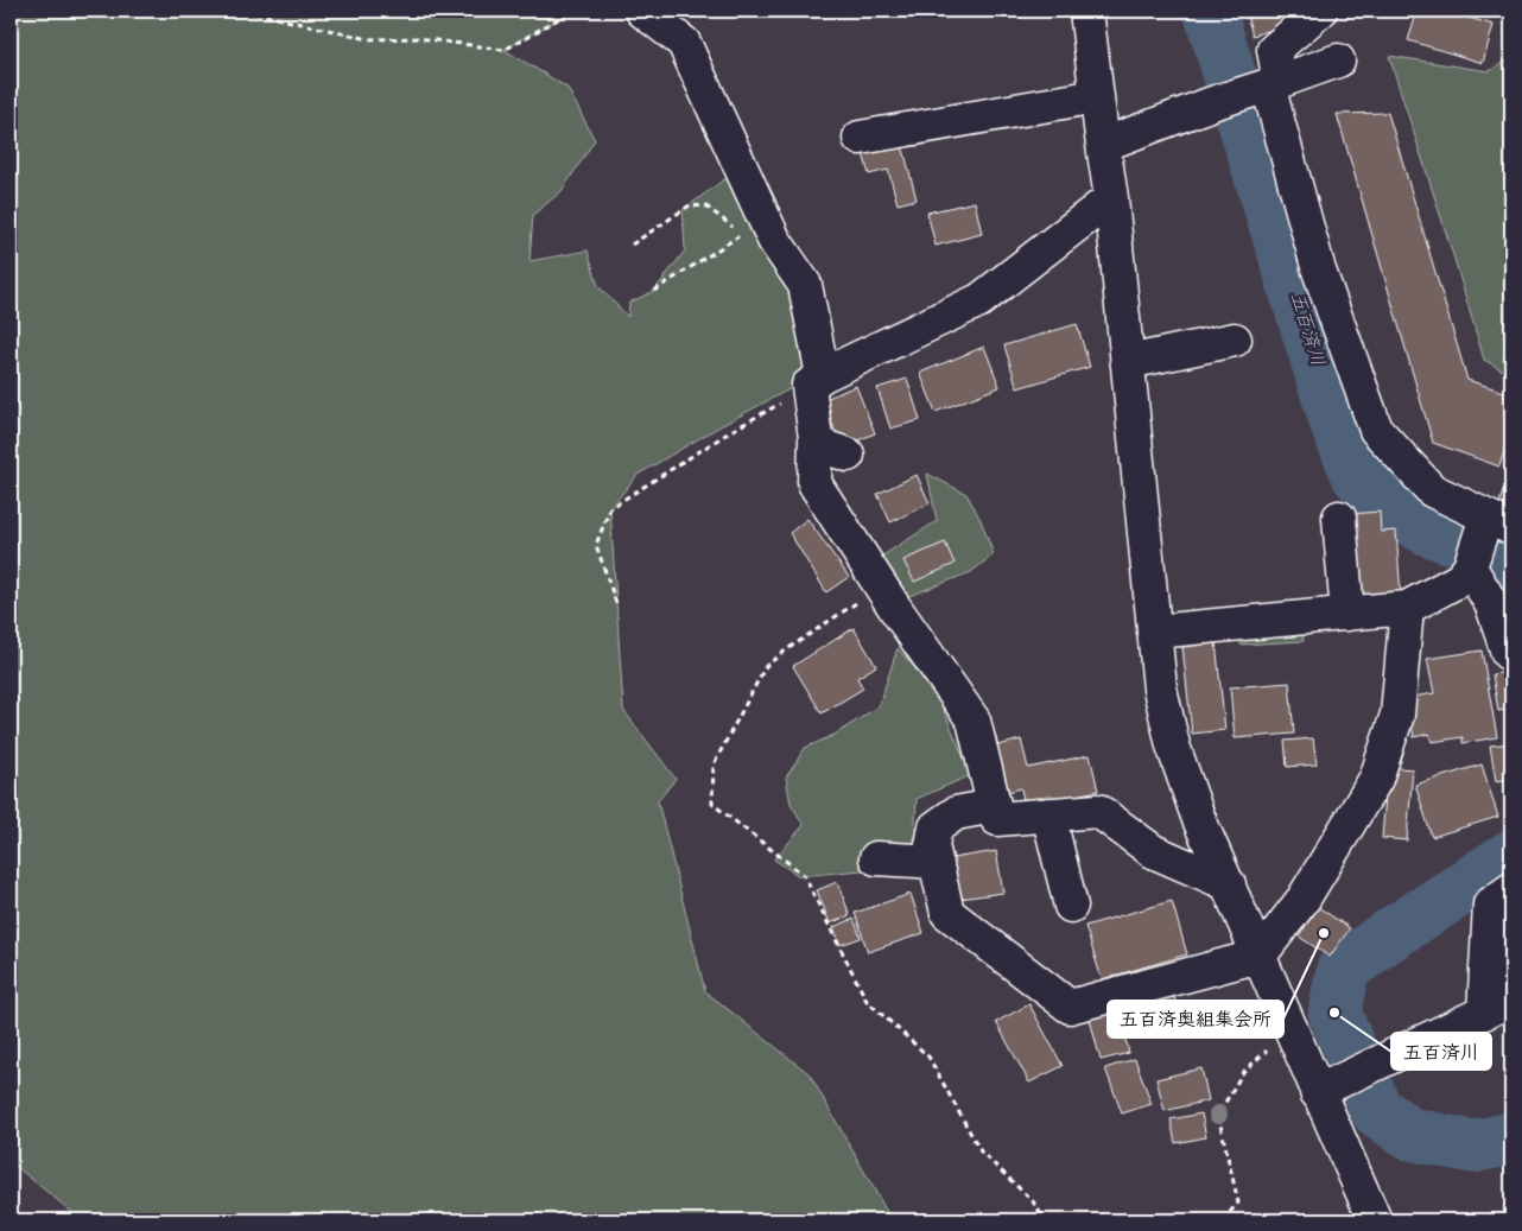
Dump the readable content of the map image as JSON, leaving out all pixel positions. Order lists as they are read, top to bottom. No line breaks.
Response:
{"water":["五百済川"],"places":["五百済奥組集会所","五百済川"]}
